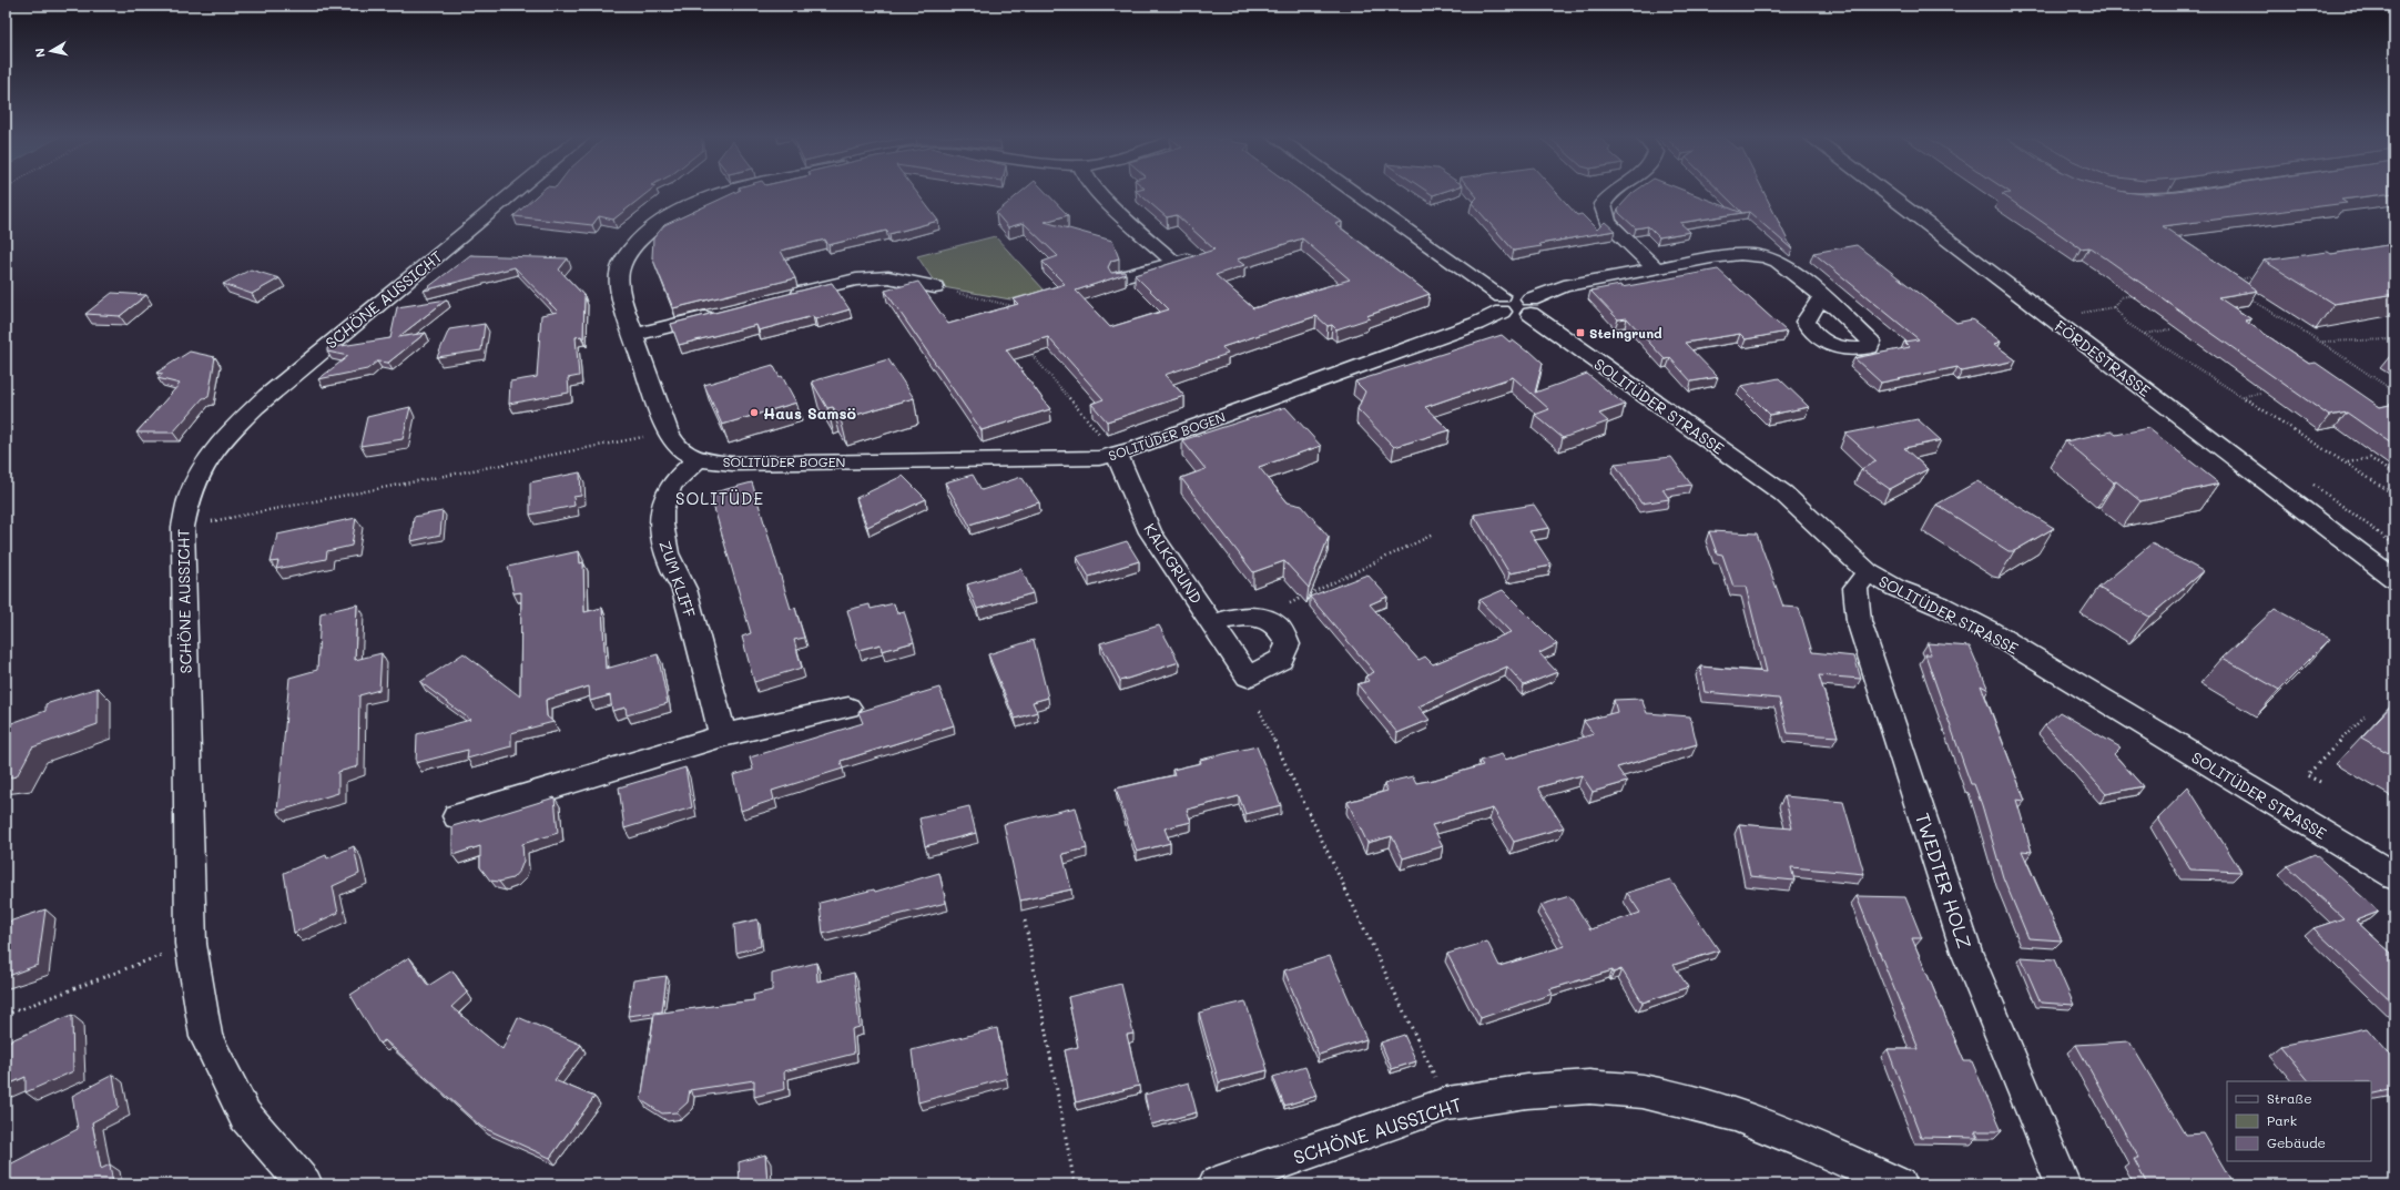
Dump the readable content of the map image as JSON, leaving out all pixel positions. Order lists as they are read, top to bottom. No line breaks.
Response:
{"streets":{"street":["SCHÖNE AUSSICHT","FÖRDESTRASSE","SOLITÜDER STRASSE","SOLITÜDER BOGEN","KALKGRUND","ZUM KLIFF","TWEDTER HOLZ"]},"crossings":[["SOLITÜDER STRASSE","TWEDTER HOLZ"],["SOLITÜDER BOGEN","KALKGRUND"],["SOLITÜDER BOGEN","ZUM KLIFF"]],"districts":["SOLITÜDE"],"places":{"transit":["Steingrund"],"other":["Haus Samsö"]},"legend":["Straße","Park","Gebäude"],"north":"left"}
